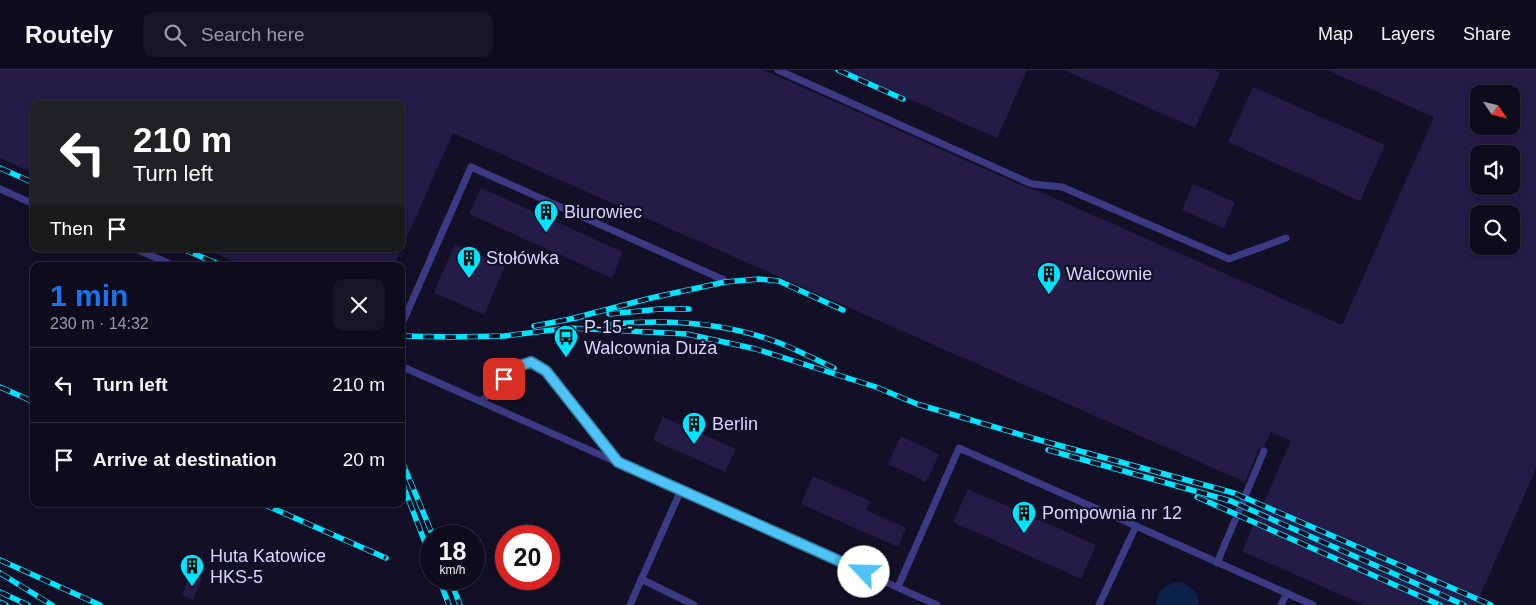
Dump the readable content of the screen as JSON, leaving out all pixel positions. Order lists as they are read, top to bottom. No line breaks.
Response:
{"places":{"building":["Biurowiec","Stołówka","Walcownie","Berlin","Pompownia nr 12","Huta Katowice HKS-5"],"bus stop":["P-15 - Walcownia Duża"]},"north":"bottom right","page":{"header":"Routely","search":"Search here","nav":["Map","Layers","Share"],"turn":["210 m","Turn left"],"then":"Then","heading":["1 min","230 m · 14:32"],"list":[{"name":"Turn left","value":"210 m"},{"name":"Arrive at destination","value":"20 m"}],"speed":"18 km/h","limit":"20"}}
